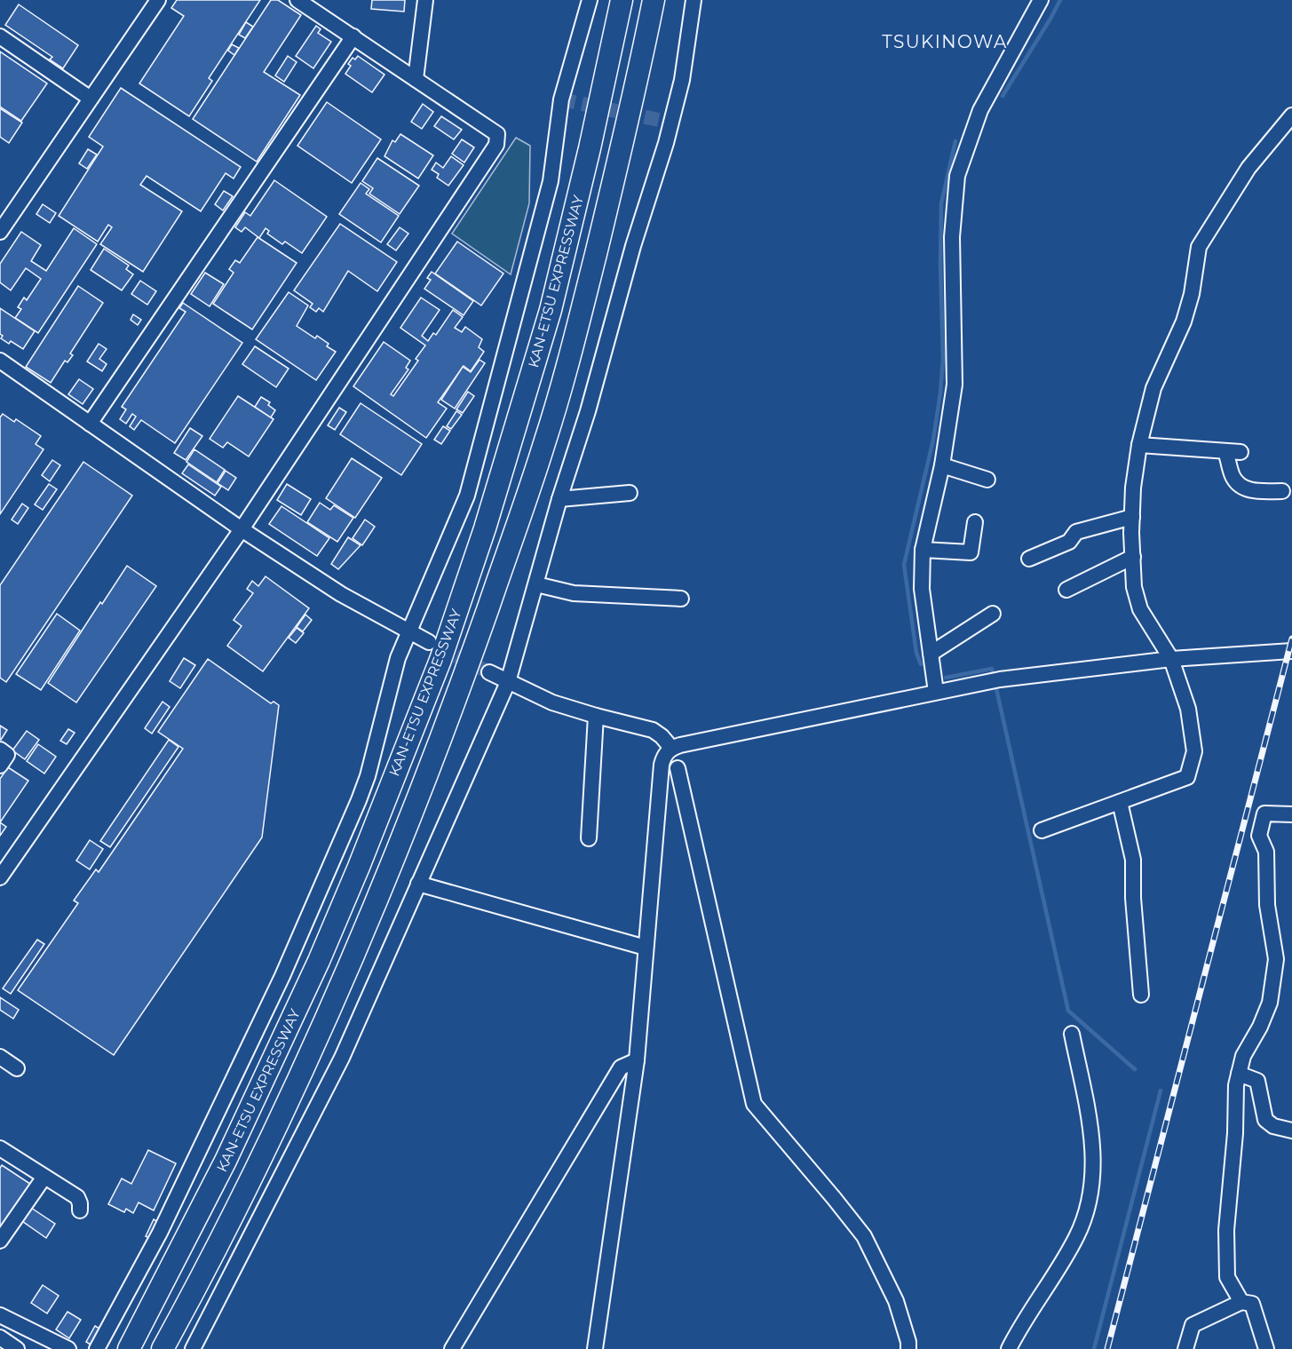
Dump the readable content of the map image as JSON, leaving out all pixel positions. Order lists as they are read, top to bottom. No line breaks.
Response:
{"streets":{"highway":["KAN-ETSU EXPRESSWAY"]},"districts":["TSUKINOWA"]}
